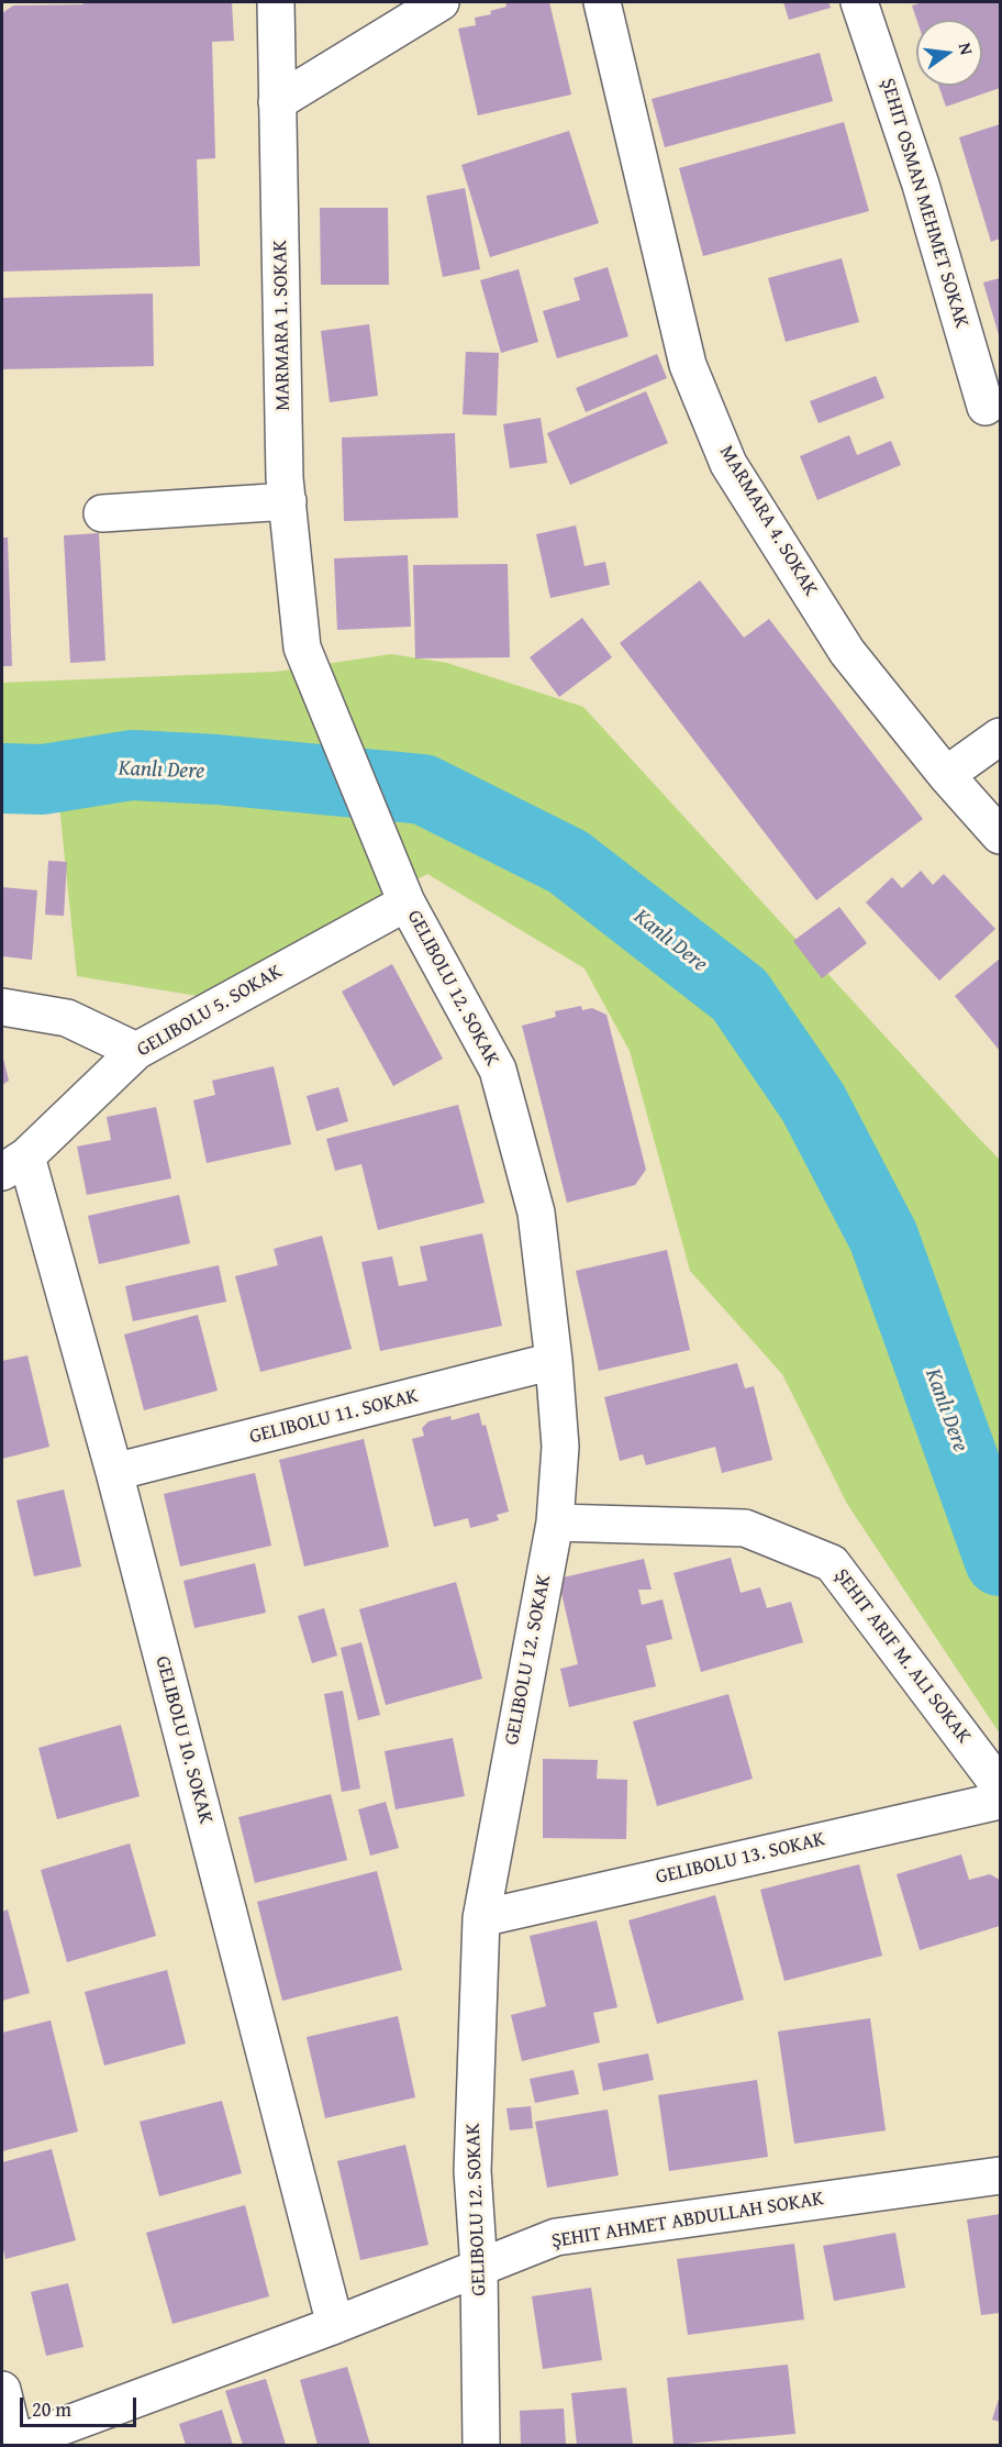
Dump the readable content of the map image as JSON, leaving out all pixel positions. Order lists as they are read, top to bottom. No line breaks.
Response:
{"streets":{"street":["ŞEHIT OSMAN MEHMET SOKAK","MARMARA 1. SOKAK","MARMARA 4. SOKAK","GELIBOLU 12. SOKAK","GELIBOLU 5. SOKAK","GELIBOLU 11. SOKAK","ŞEHIT ARIF M. ALI SOKAK","GELIBOLU 10. SOKAK","GELIBOLU 13. SOKAK","ŞEHIT AHMET ABDULLAH SOKAK"]},"crossings":[["MARMARA 1. SOKAK","GELIBOLU 12. SOKAK"],["GELIBOLU 12. SOKAK","GELIBOLU 5. SOKAK"],["GELIBOLU 12. SOKAK","GELIBOLU 11. SOKAK"],["GELIBOLU 12. SOKAK","ŞEHIT ARIF M. ALI SOKAK"],["GELIBOLU 12. SOKAK","GELIBOLU 13. SOKAK"],["GELIBOLU 12. SOKAK","ŞEHIT AHMET ABDULLAH SOKAK"],["GELIBOLU 5. SOKAK","GELIBOLU 10. SOKAK"],["GELIBOLU 11. SOKAK","GELIBOLU 10. SOKAK"],["GELIBOLU 10. SOKAK","ŞEHIT AHMET ABDULLAH SOKAK"]],"water":["Kanlı Dere"],"scale_bar":"20 m","north":"right"}
